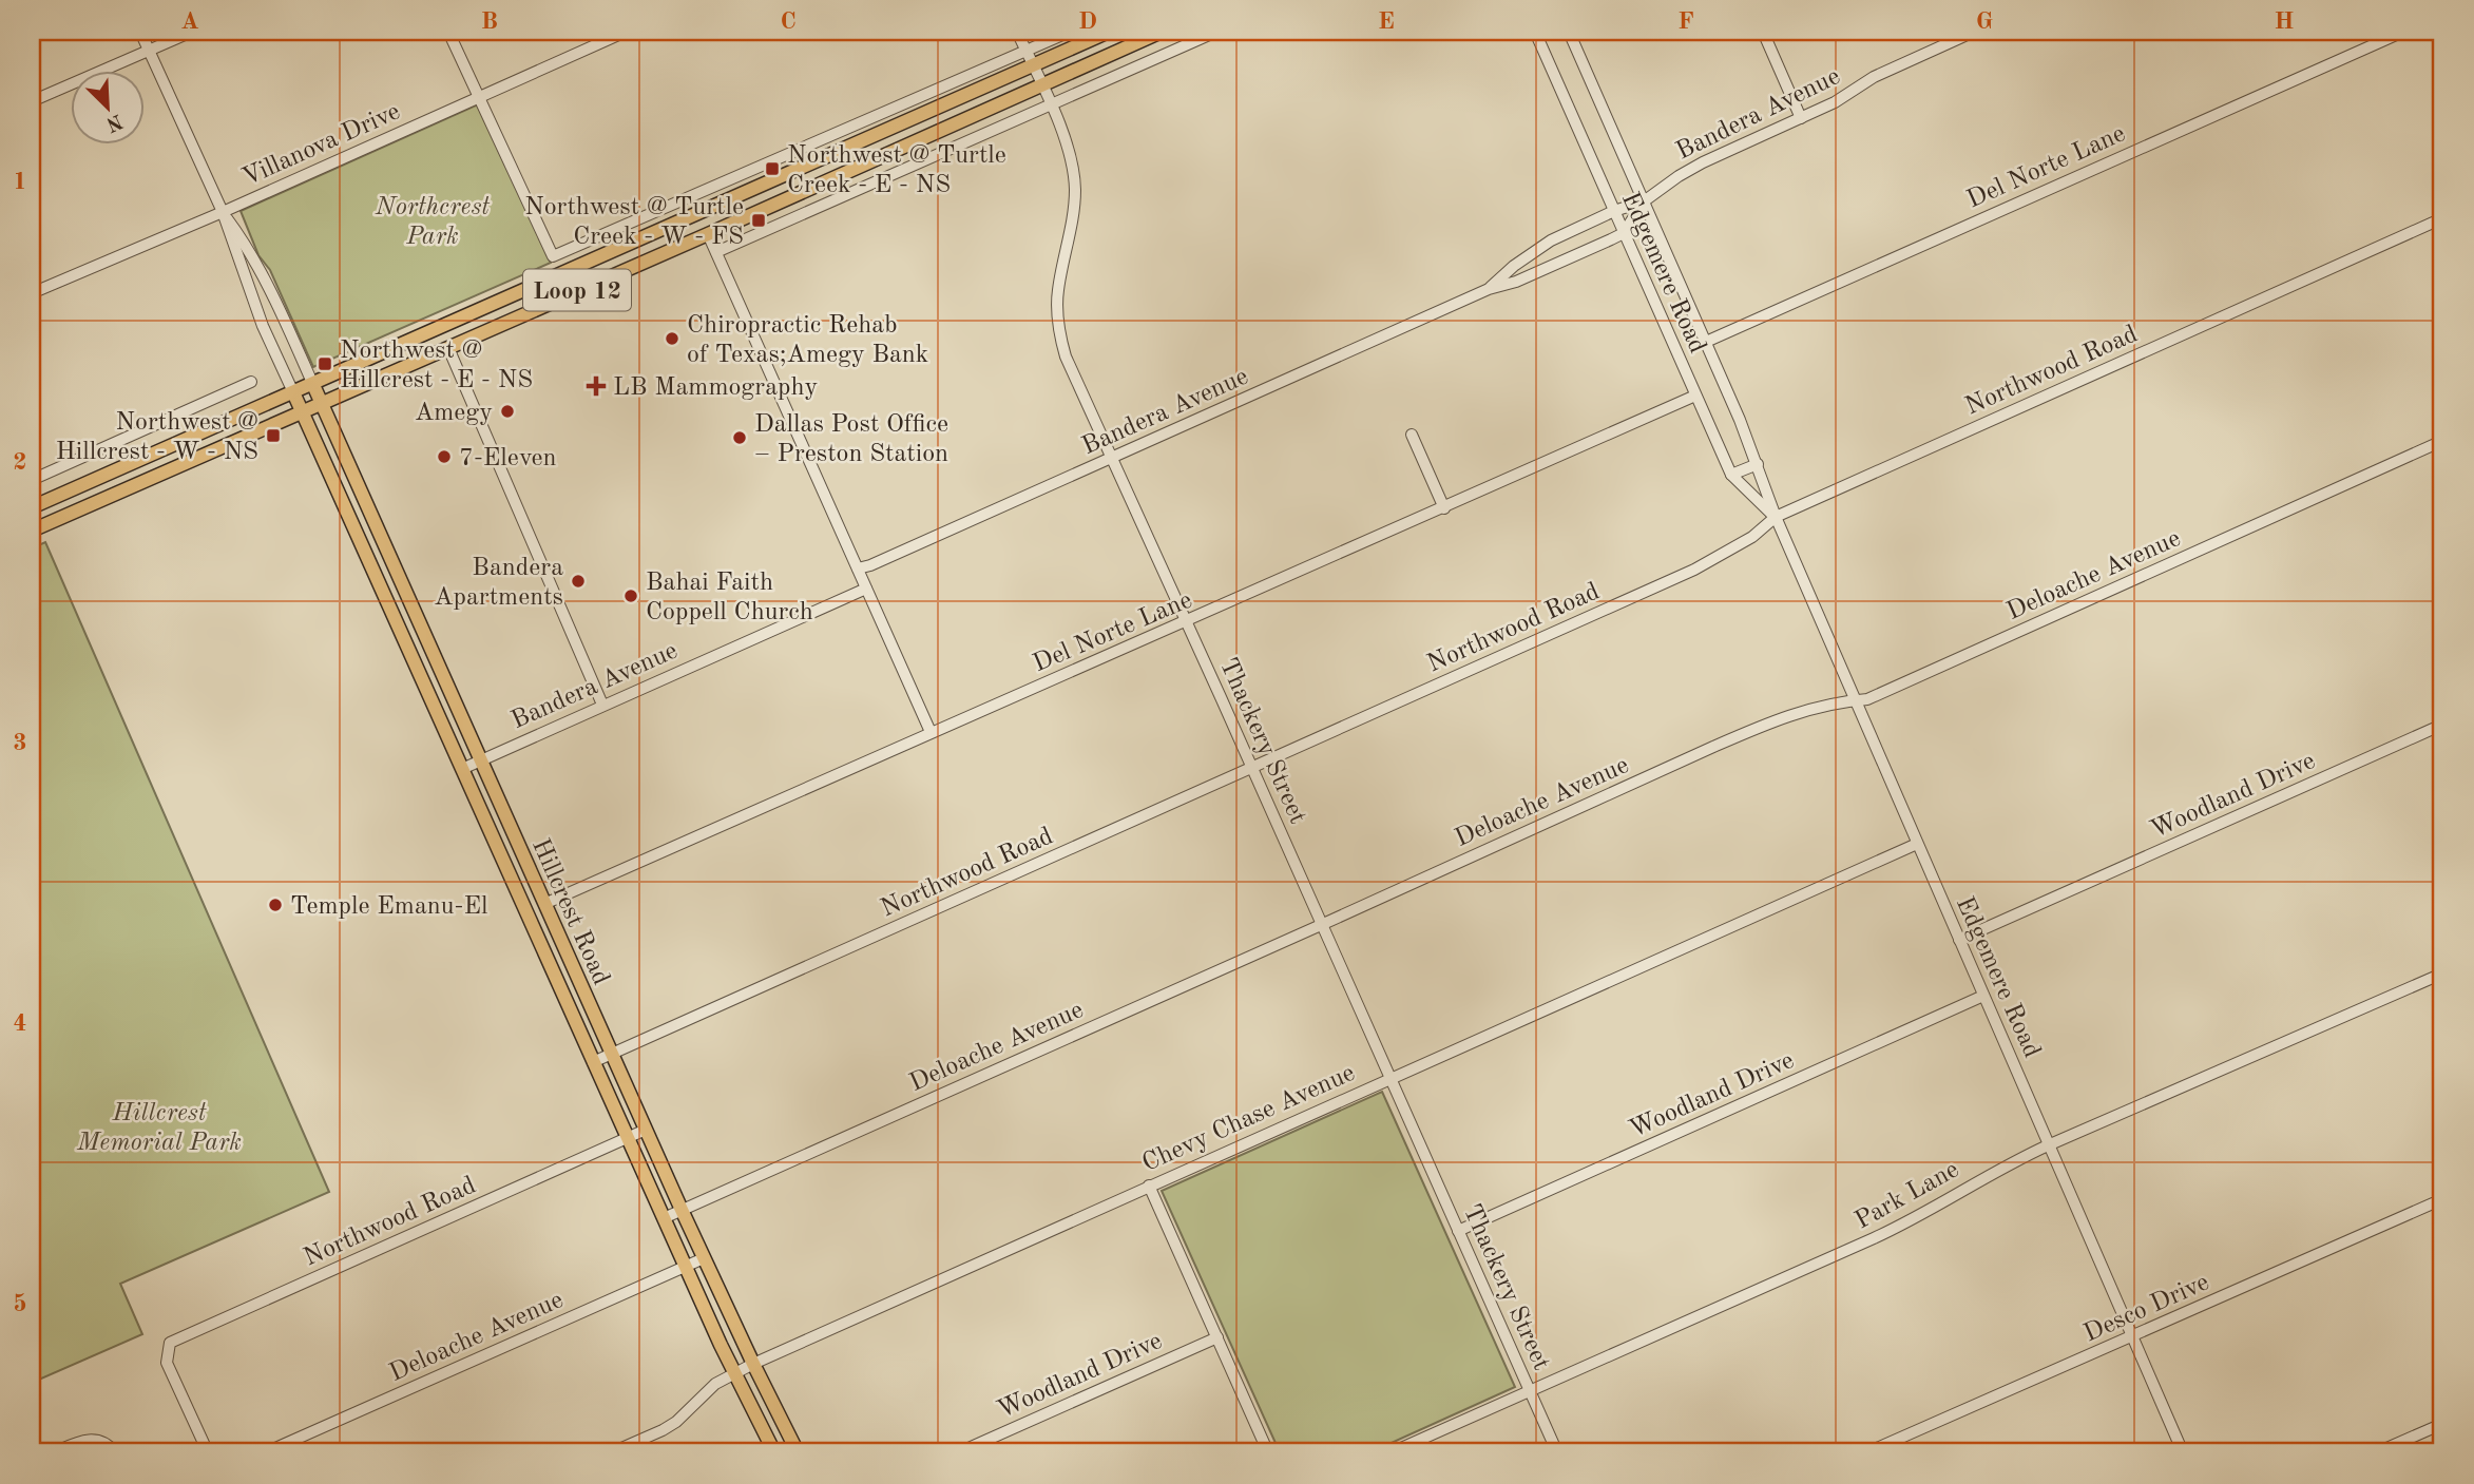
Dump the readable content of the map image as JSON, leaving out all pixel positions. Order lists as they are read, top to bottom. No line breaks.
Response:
{"streets":{"main road":["Loop 12","Hillcrest Road"],"street":["Bandera Avenue","Villanova Drive","Del Norte Lane","Edgemere Road","Northwood Road","Deloache Avenue","Thackery Street","Woodland Drive","Chevy Chase Avenue","Park Lane","Desco Drive"]},"crossings":[["Bandera Avenue","Edgemere Road"],["Bandera Avenue","Thackery Street"],["Bandera Avenue","Hillcrest Road"],["Del Norte Lane","Edgemere Road"],["Del Norte Lane","Thackery Street"],["Del Norte Lane","Hillcrest Road"],["Edgemere Road","Northwood Road"],["Edgemere Road","Deloache Avenue"],["Edgemere Road","Woodland Drive"],["Edgemere Road","Chevy Chase Avenue"],["Edgemere Road","Park Lane"],["Edgemere Road","Desco Drive"],["Loop 12","Thackery Street"],["Loop 12","Hillcrest Road"],["Northwood Road","Thackery Street"],["Northwood Road","Hillcrest Road"],["Deloache Avenue","Thackery Street"],["Deloache Avenue","Hillcrest Road"],["Thackery Street","Woodland Drive"],["Thackery Street","Chevy Chase Avenue"],["Thackery Street","Park Lane"],["Hillcrest Road","Chevy Chase Avenue"]],"parks":["Northcrest Park","Hillcrest Memorial Park"],"places":{"transit":["Northwest @ Turtle Creek - E - NS","Northwest @ Turtle Creek - W - FS","Northwest @ Hillcrest - E - NS","Northwest @ Hillcrest - W - NS"],"other":["Chiropractic Rehab of Texas;Amegy Bank","Amegy","Dallas Post Office – Preston Station","7-Eleven","Bandera Apartments","Bahai Faith Coppell Church","Temple Emanu-El"],"health":["LB Mammography"]},"north":"bottom right","grid":{"columns":["A","B","C","D","E","F","G","H"],"rows":["1","2","3","4","5"]}}
